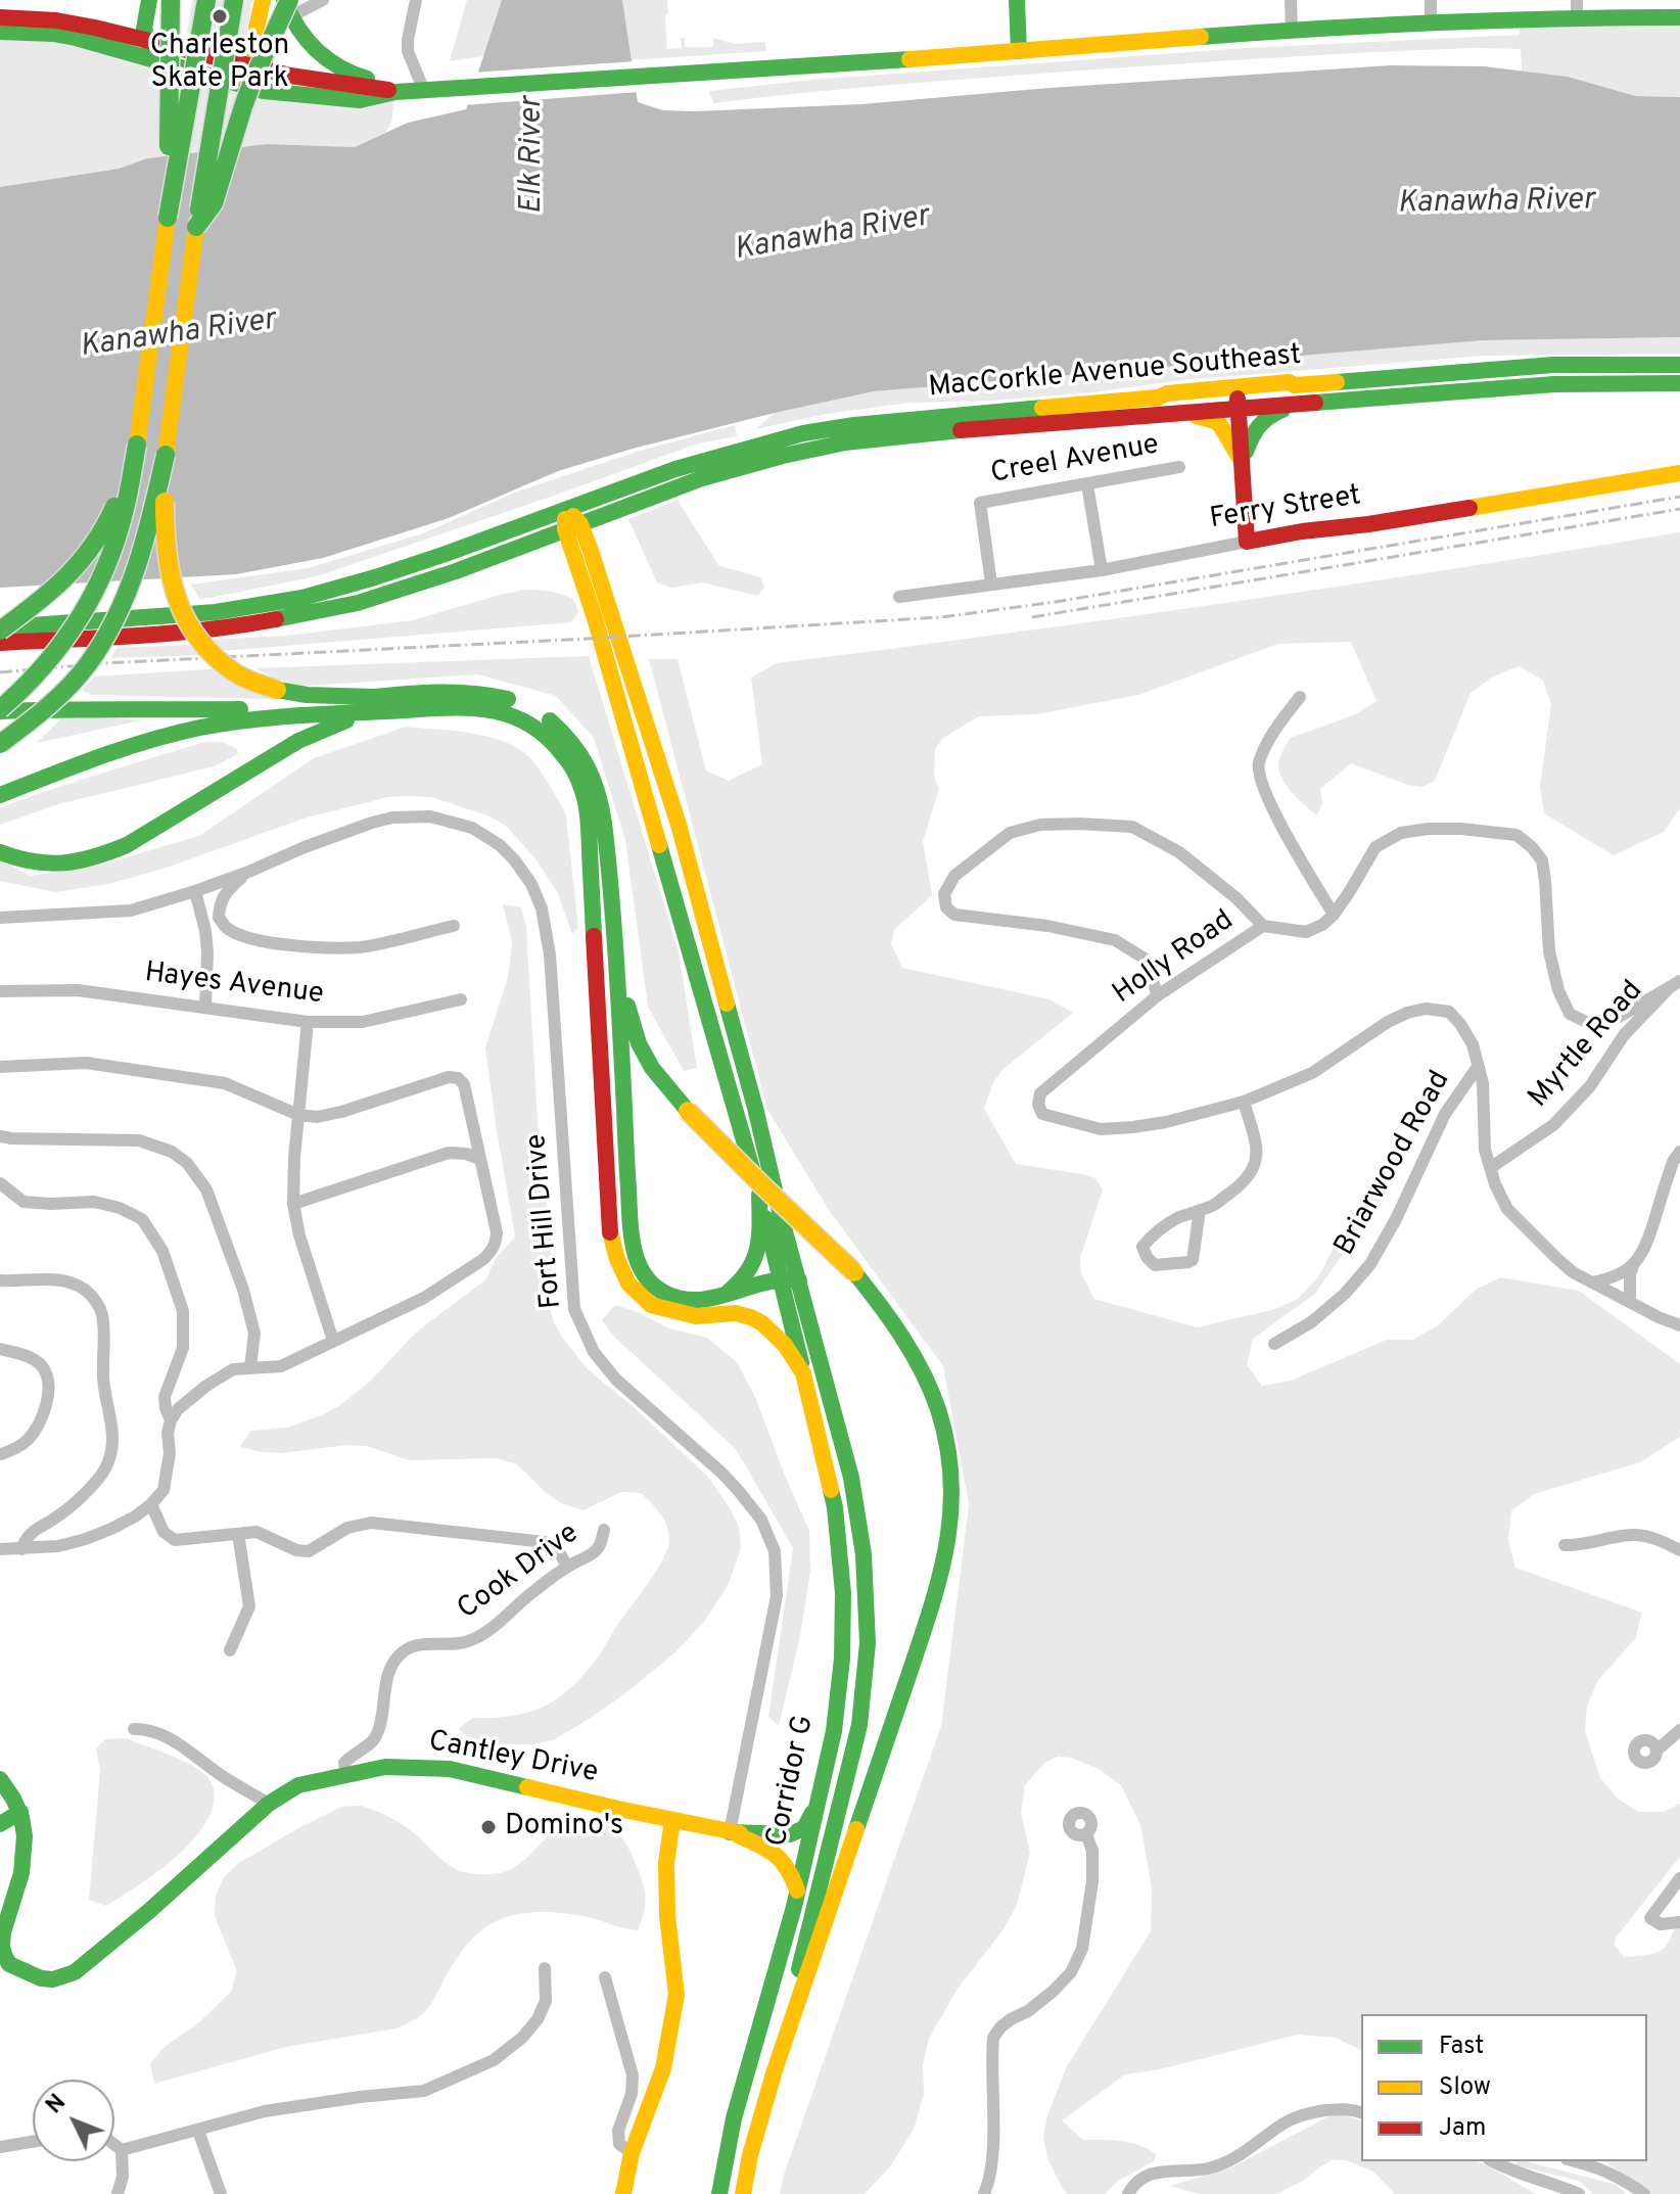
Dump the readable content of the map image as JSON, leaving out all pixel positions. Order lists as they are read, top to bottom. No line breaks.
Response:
{"streets":{"main road":["MacCorkle Avenue Southeast","Ferry Street","Cantley Drive","Corridor G"],"street":["Creel Avenue","Holly Road","Hayes Avenue","Myrtle Road","Briarwood Road","Fort Hill Drive","Cook Drive"]},"crossings":[["Creel Avenue","Ferry Street"],["Fort Hill Drive","Cantley Drive"],["Cook Drive","Cantley Drive"],["Cantley Drive","Corridor G"]],"water":["Elk River","Kanawha River"],"places":["Charleston Skate Park","Domino's"],"legend":["Fast","Slow","Jam"],"north":"top left"}
